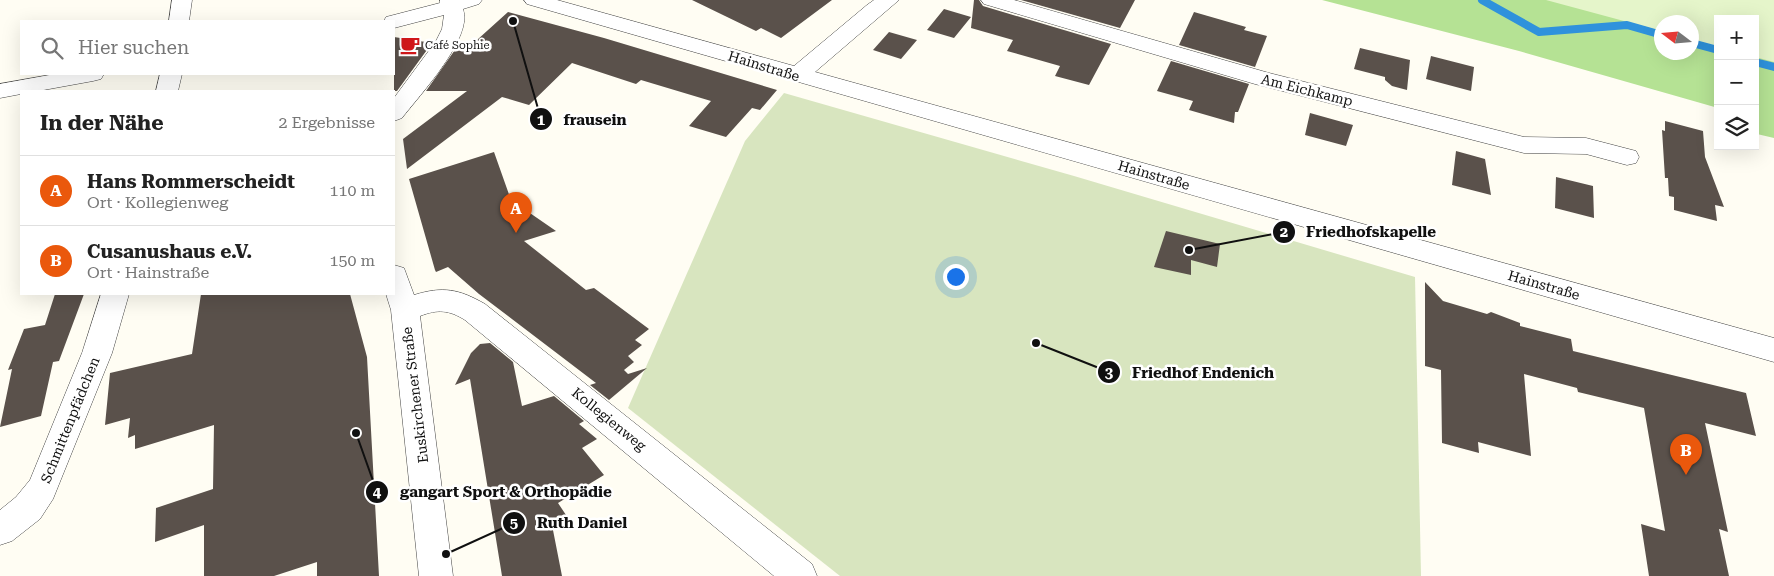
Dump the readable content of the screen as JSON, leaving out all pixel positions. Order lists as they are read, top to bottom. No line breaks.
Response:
{"streets":{"street":["Hainstraße","Am Eichkamp","Euskirchener Straße","Kollegienweg","Schmittenpfädchen"]},"crossings":[["Euskirchener Straße","Kollegienweg"]],"places":{"other":["frausein","Friedhofskapelle","Friedhof Endenich","gangart Sport & Orthopädie","Ruth Daniel"],"cafe":["Café Sophie"]},"north":"left","page":{"map_buttons":["+","−"],"search":"Hier suchen","heading":["In der Nähe","2 Ergebnisse"],"list":[{"mark":"A","name":"Hans Rommerscheidt","note":"Ort · Kollegienweg","value":"110 m"},{"mark":"B","name":"Cusanushaus e.V.","note":"Ort · Hainstraße","value":"150 m"}],"pins":["A","B"]}}
